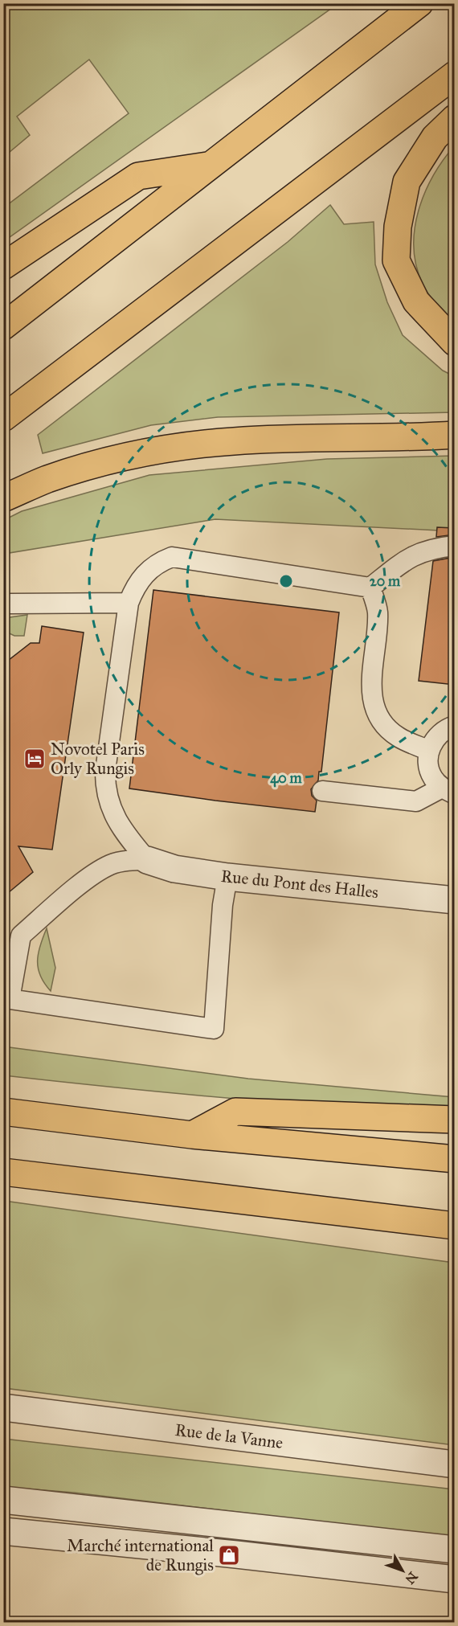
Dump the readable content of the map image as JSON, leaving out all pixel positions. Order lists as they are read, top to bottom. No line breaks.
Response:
{"streets":{"street":["Rue du Pont des Halles","Rue de la Vanne"]},"places":{"hotel":["Novotel Paris Orly Rungis"],"shop":["Marché international de Rungis"]},"north":"bottom right","rings":["20 m","40 m"]}
